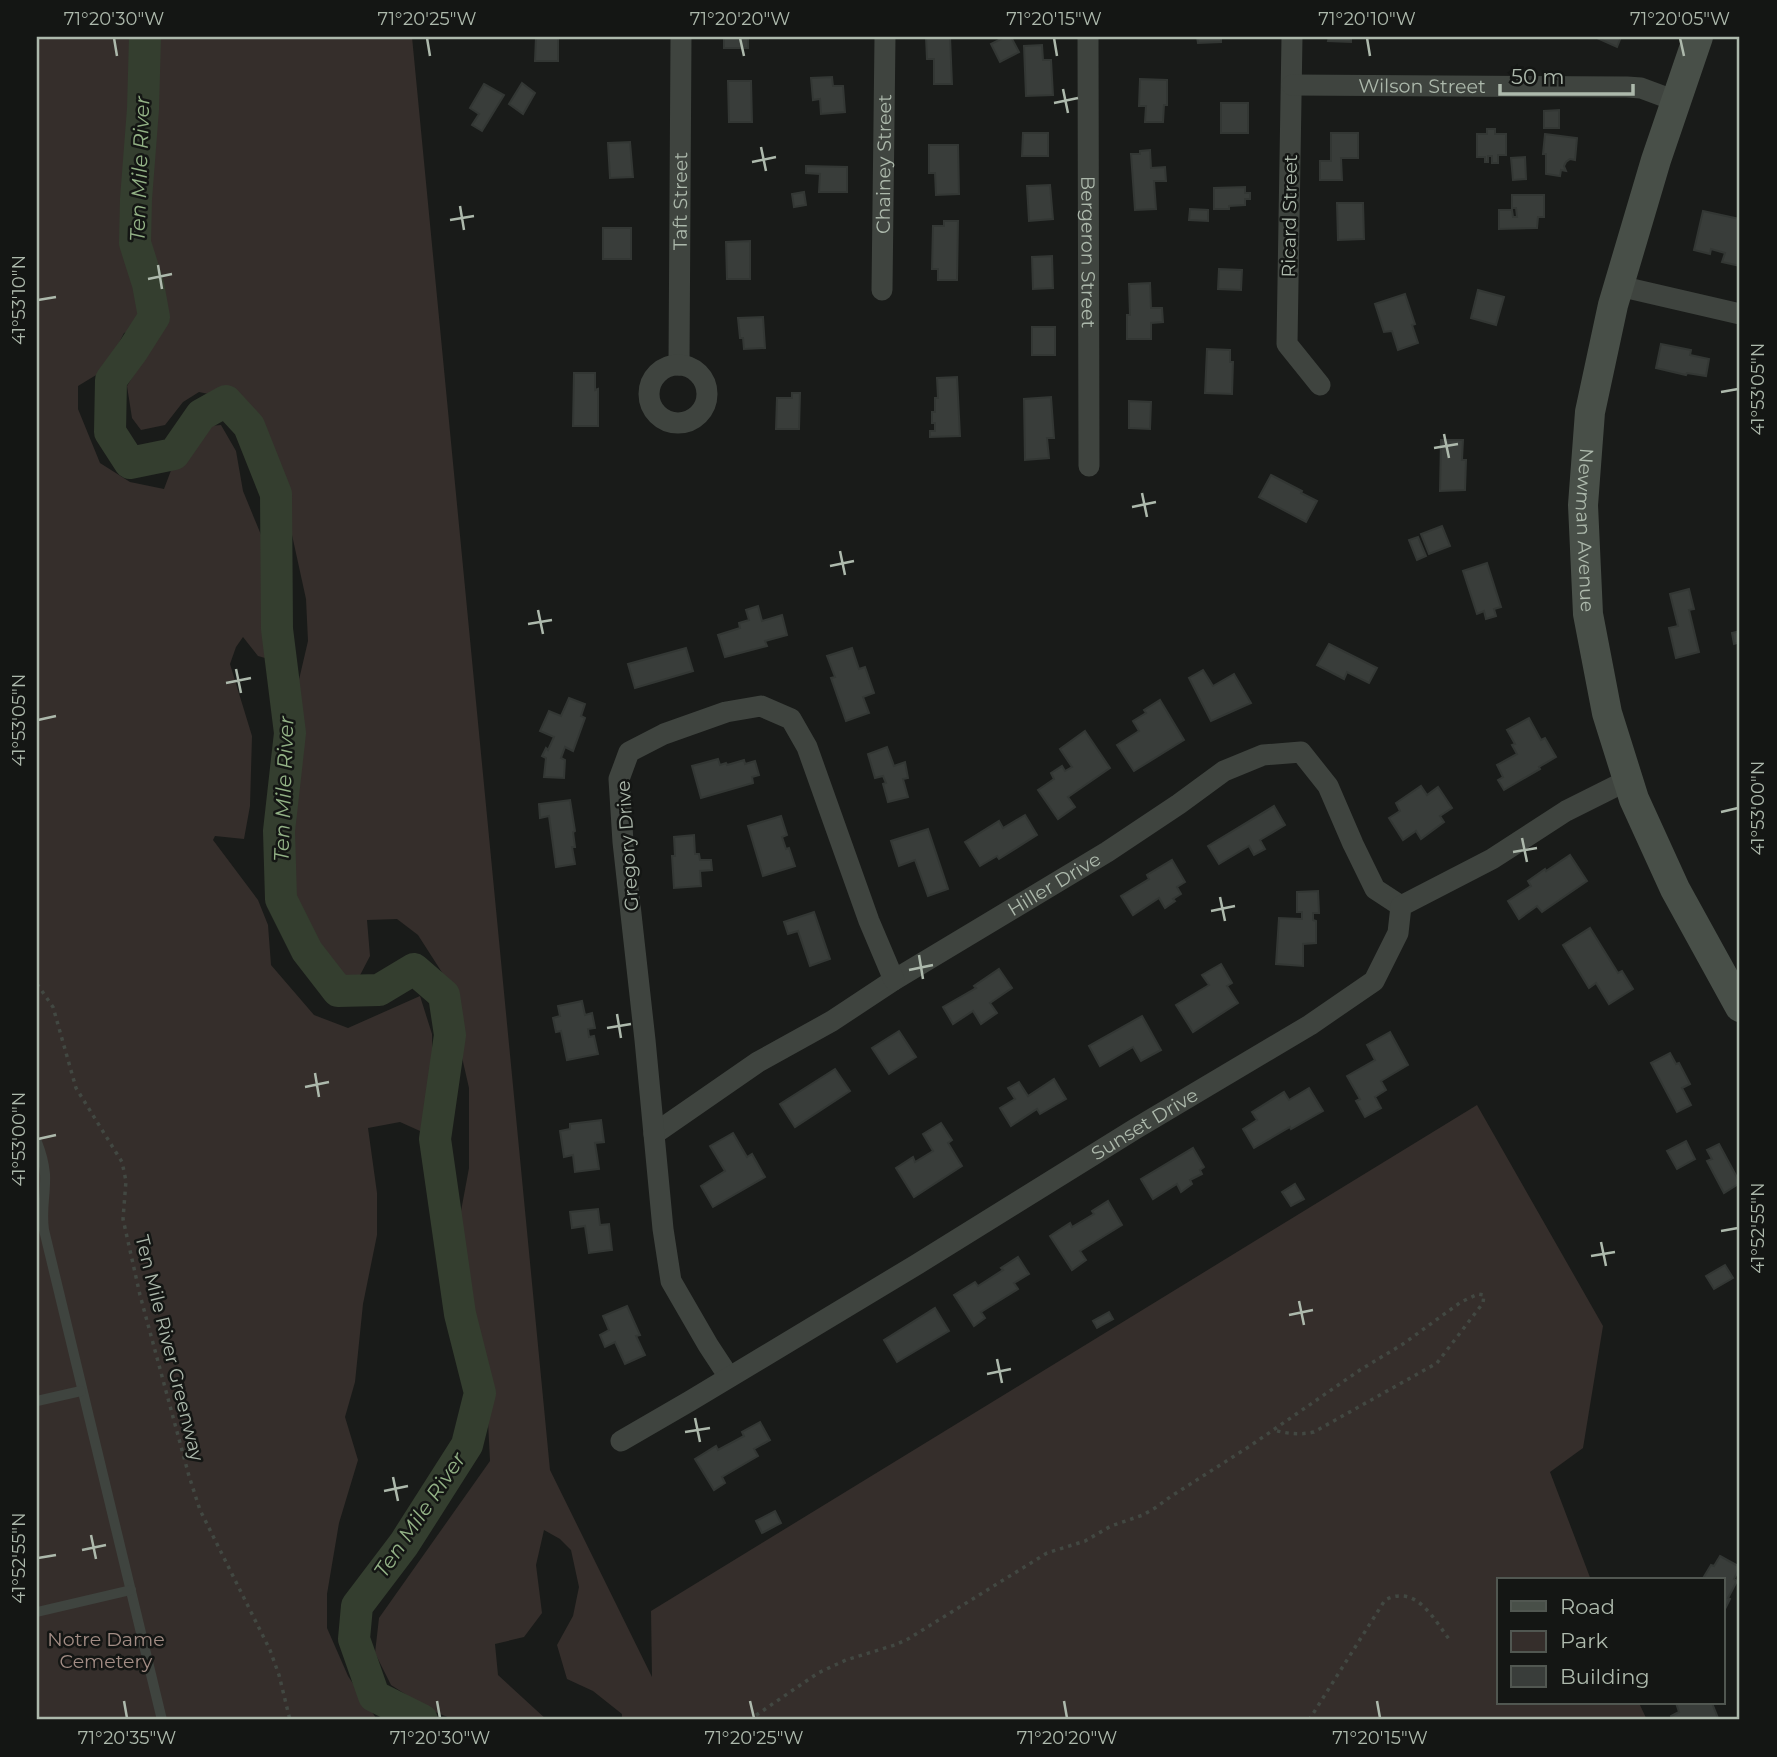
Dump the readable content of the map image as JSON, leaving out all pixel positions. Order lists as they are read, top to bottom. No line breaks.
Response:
{"streets":{"main road":["Newman Avenue"],"street":["Wilson Street","Chainey Street","Taft Street","Ricard Street","Bergeron Street","Gregory Drive","Hiller Drive","Sunset Drive"],"path":["Ten Mile River Greenway"]},"crossings":[["Wilson Street","Ricard Street"],["Wilson Street","Newman Avenue"],["Gregory Drive","Hiller Drive"],["Gregory Drive","Sunset Drive"],["Hiller Drive","Sunset Drive"]],"water":["Ten Mile River"],"parks":["Notre Dame Cemetery"],"legend":["Road","Park","Building"],"scale_bar":"50 m","coordinates":["71°20'30\"W","71°20'25\"W","71°20'20\"W","71°20'15\"W","71°20'10\"W","71°20'05\"W","41°53'10\"N","41°53'05\"N","41°53'00\"N","41°52'55\"N","71°20'35\"W"]}
